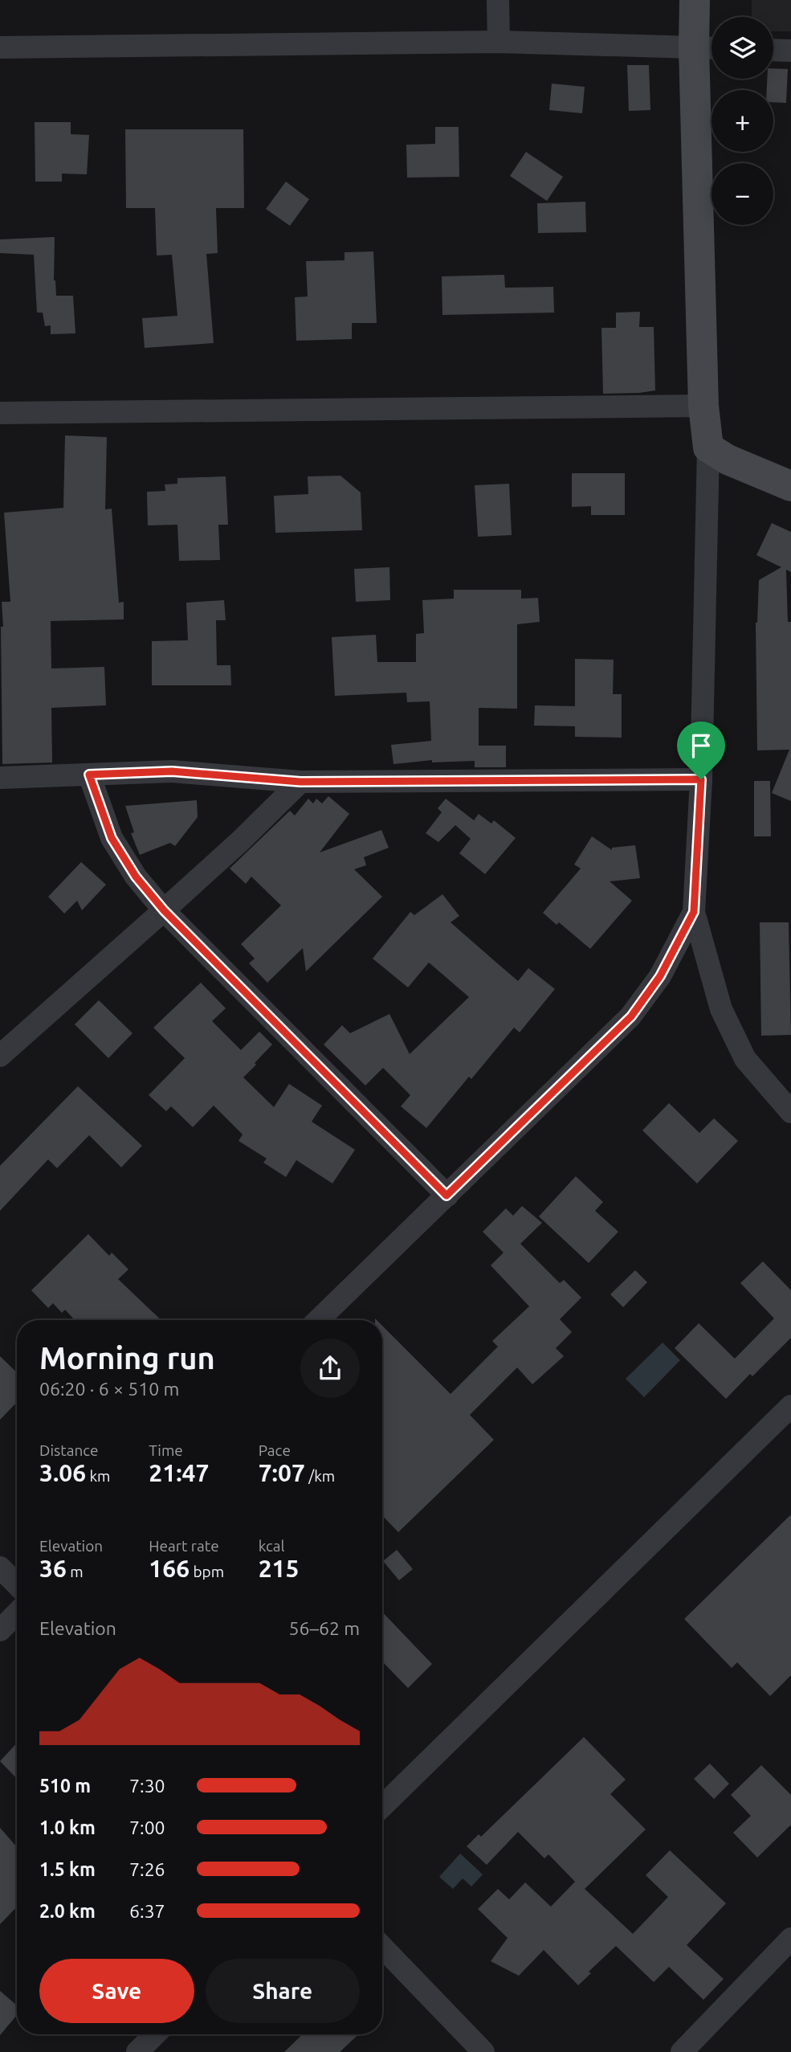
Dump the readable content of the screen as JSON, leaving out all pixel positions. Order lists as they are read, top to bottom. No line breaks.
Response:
{"page":{"map_buttons":["+","−"],"heading":["Morning run","06:20 · 6 × 510 m"],"stats":[["Distance","3.06 km"],["Time","21:47"],["Pace","7:07 /km"],["Elevation","36 m"],["Heart rate","166 bpm"],["kcal","215"]],"chart":["Elevation","56–62 m"],"list":[{"name":"510 m","note":"7:30"},{"name":"1.0 km","note":"7:00"},{"name":"1.5 km","note":"7:26"},{"name":"2.0 km","note":"6:37"}],"buttons":["Save","Share"]}}
